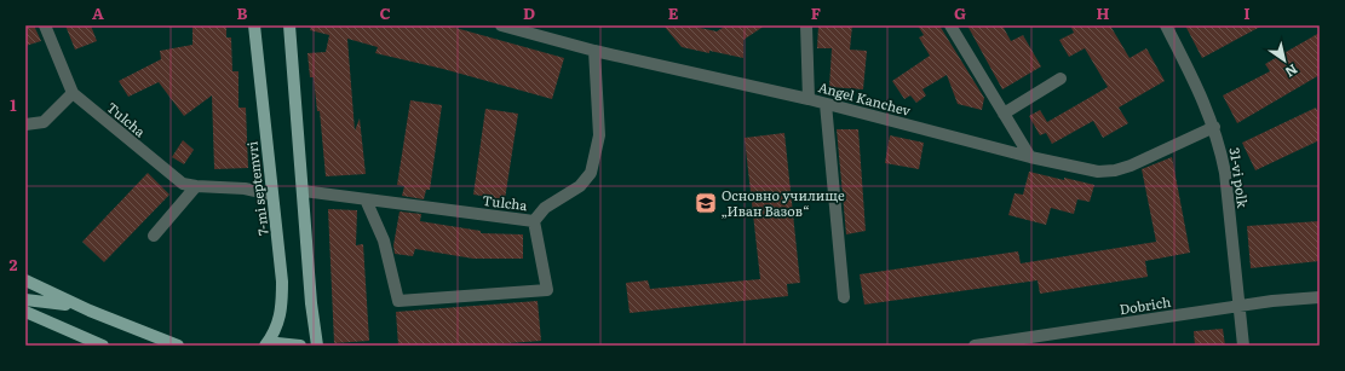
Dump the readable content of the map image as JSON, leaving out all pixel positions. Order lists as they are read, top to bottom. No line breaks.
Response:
{"streets":{"main road":["7-mi septemvri"],"street":["Angel Kanchev","Tulcha","31-vi polk","Dobrich"]},"crossings":[["Angel Kanchev","Tulcha"],["Angel Kanchev","31-vi polk"],["Tulcha","7-mi septemvri"],["31-vi polk","Dobrich"]],"places":{"school or university":["Основно училище „Иван Вазов“"]},"north":"bottom right","grid":{"columns":["A","B","C","D","E","F","G","H","I"],"rows":["1","2"]}}
